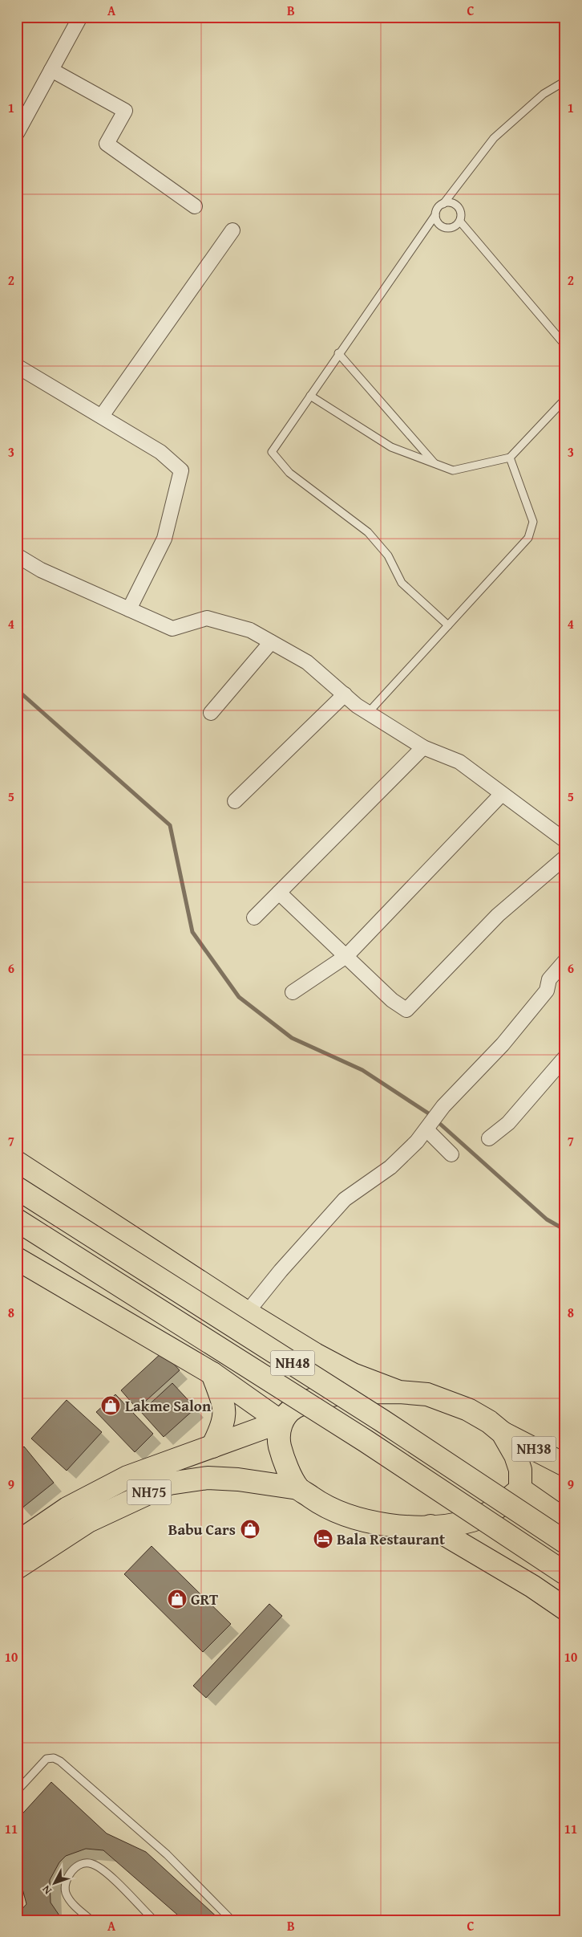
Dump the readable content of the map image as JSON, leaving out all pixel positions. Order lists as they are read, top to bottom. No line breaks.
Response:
{"streets":{"highway":["NH48","NH38","NH75"]},"crossings":[["NH38","NH75"]],"places":{"shop":["Lakme Salon","Babu Cars","GRT"],"hotel":["Bala Restaurant"]},"north":"bottom left","grid":{"columns":["A","B","C"],"rows":["1","2","3","4","5","6","7","8","9","10","11"]}}
